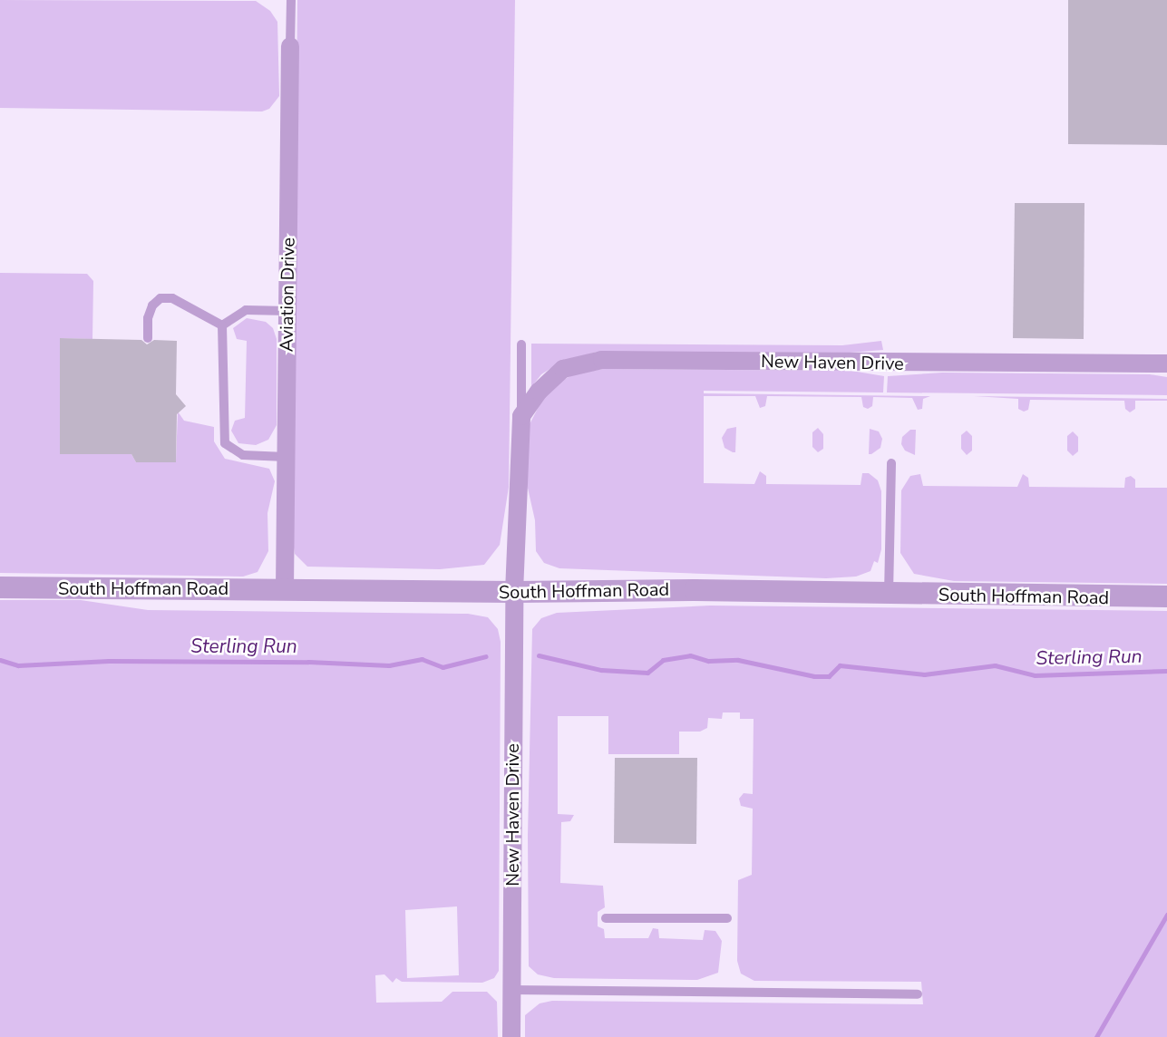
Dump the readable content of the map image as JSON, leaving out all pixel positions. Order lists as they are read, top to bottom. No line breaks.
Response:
{"streets":{"street":["Aviation Drive","New Haven Drive","South Hoffman Road"]},"crossings":[["Aviation Drive","South Hoffman Road"],["New Haven Drive","South Hoffman Road"]],"water":["Sterling Run"]}
